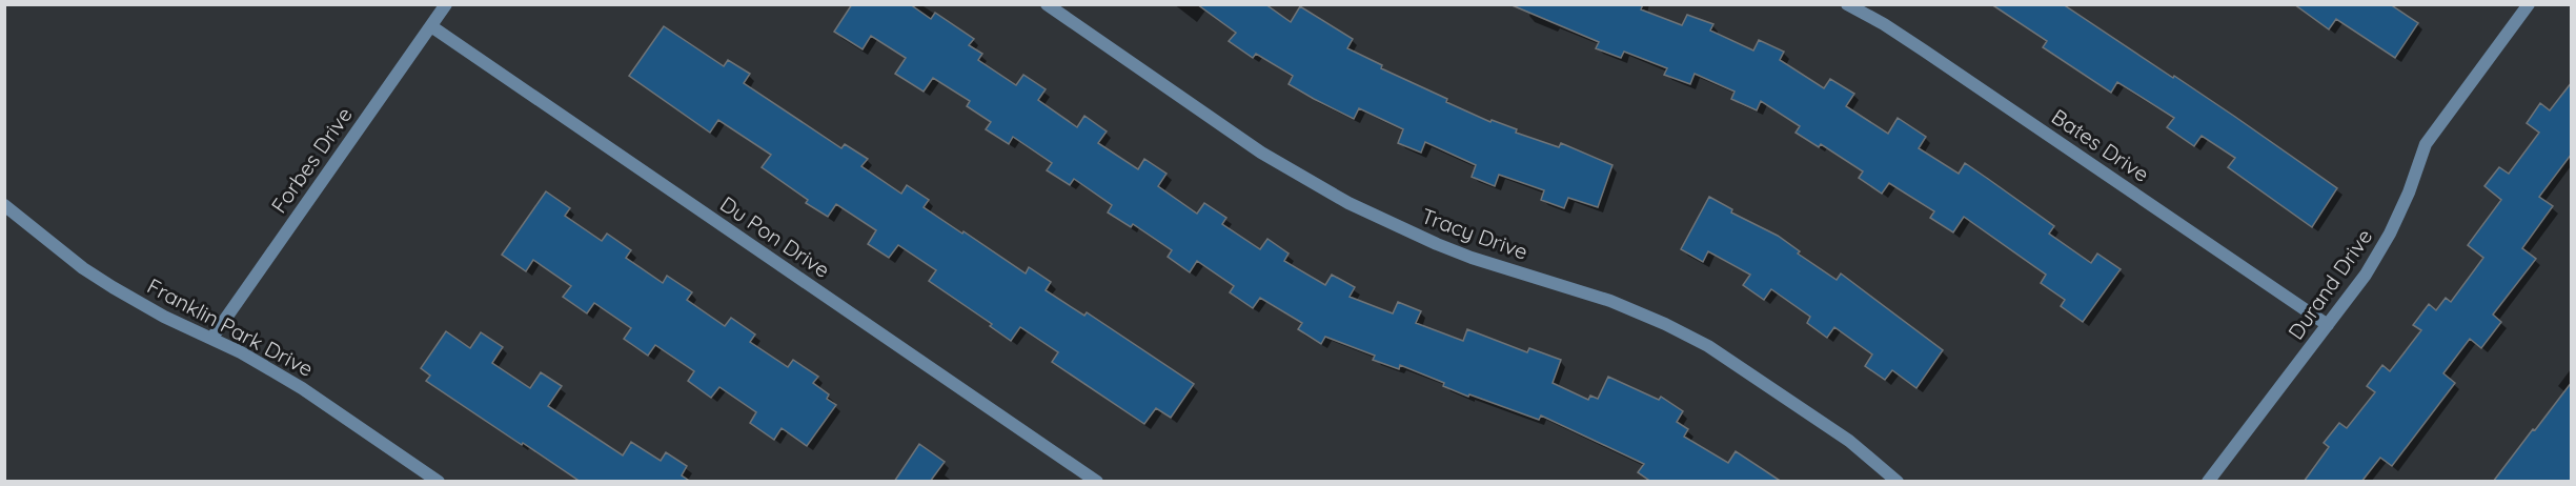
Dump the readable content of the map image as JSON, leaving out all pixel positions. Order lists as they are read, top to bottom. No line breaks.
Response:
{"streets":{"street":["Bates Drive","Forbes Drive","Tracy Drive","Du Pon Drive","Durand Drive","Franklin Park Drive"]},"crossings":[["Bates Drive","Durand Drive"],["Forbes Drive","Du Pon Drive"],["Forbes Drive","Franklin Park Drive"]]}
